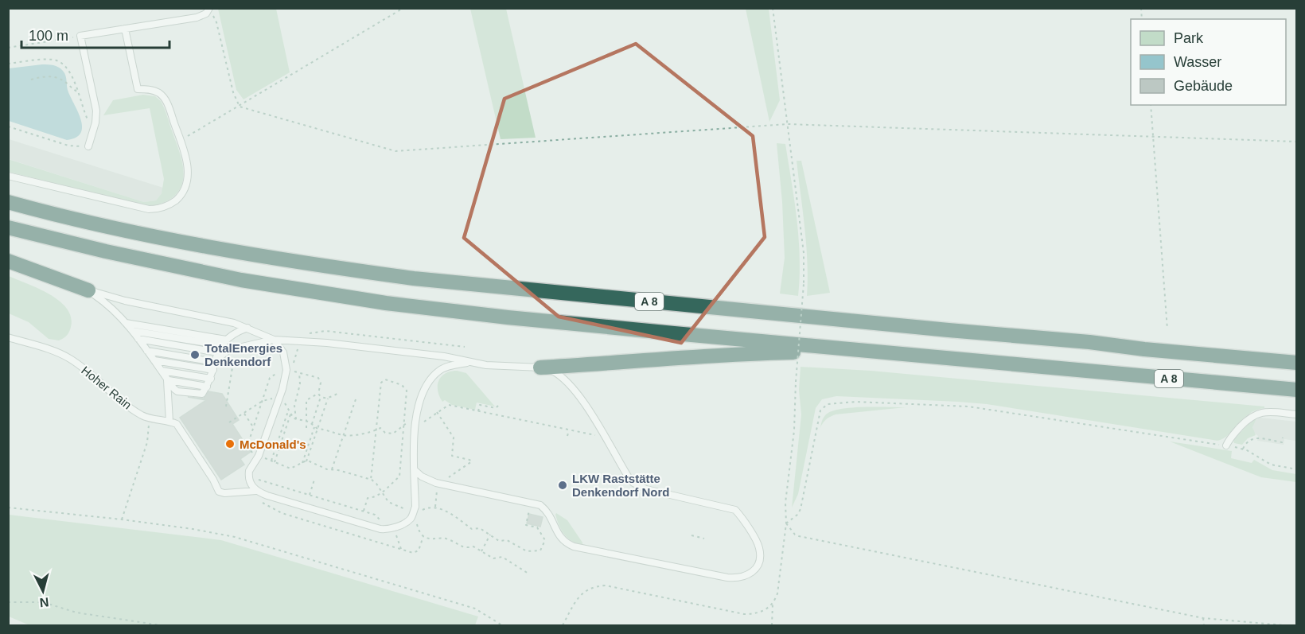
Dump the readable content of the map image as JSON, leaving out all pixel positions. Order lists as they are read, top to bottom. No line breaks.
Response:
{"streets":{"highway":["A 8"],"lane":["Hoher Rain"]},"places":["TotalEnergies Denkendorf","McDonald's","LKW Raststätte Denkendorf Nord"],"legend":["Park","Wasser","Gebäude"],"scale_bar":"100 m","north":"bottom"}
